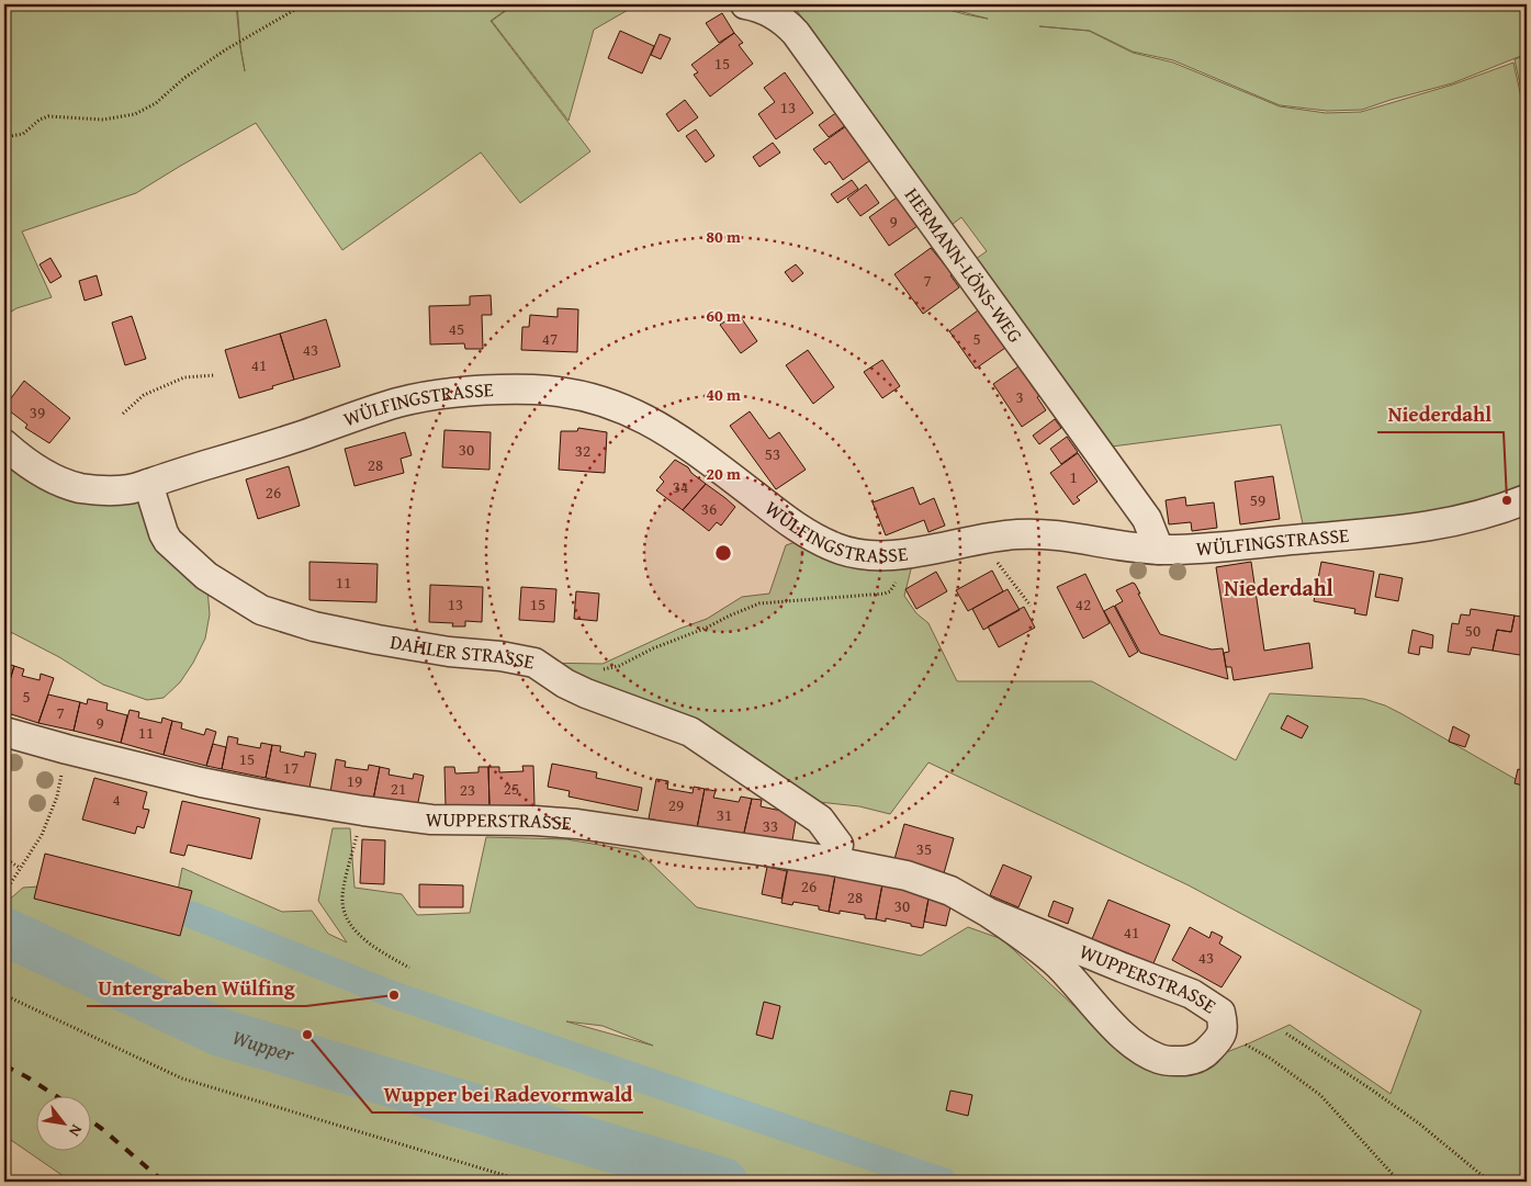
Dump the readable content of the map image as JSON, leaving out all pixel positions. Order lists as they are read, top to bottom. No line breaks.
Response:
{"streets":{"street":["HERMANN-LÖNS-WEG","WÜLFINGSTRASSE","DAHLER STRASSE","WUPPERSTRASSE"]},"crossings":[["HERMANN-LÖNS-WEG","WÜLFINGSTRASSE"],["WÜLFINGSTRASSE","DAHLER STRASSE"],["DAHLER STRASSE","WUPPERSTRASSE"]],"districts":["Niederdahl"],"water":["Wupper"],"places":["Niederdahl","Untergraben Wülfing","Wupper bei Radevormwald"],"house_numbers":["15","13","9","7","45","47","5","43","41","3","39","30","32","53","28","1","34","26","59","36","11","13","15","42","50","5","7","9","11","15","17","19","21","25","23","4","29","31","33","35","26","28","30","41","43"],"north":"bottom right","rings":["80 m","60 m","40 m","20 m"]}
